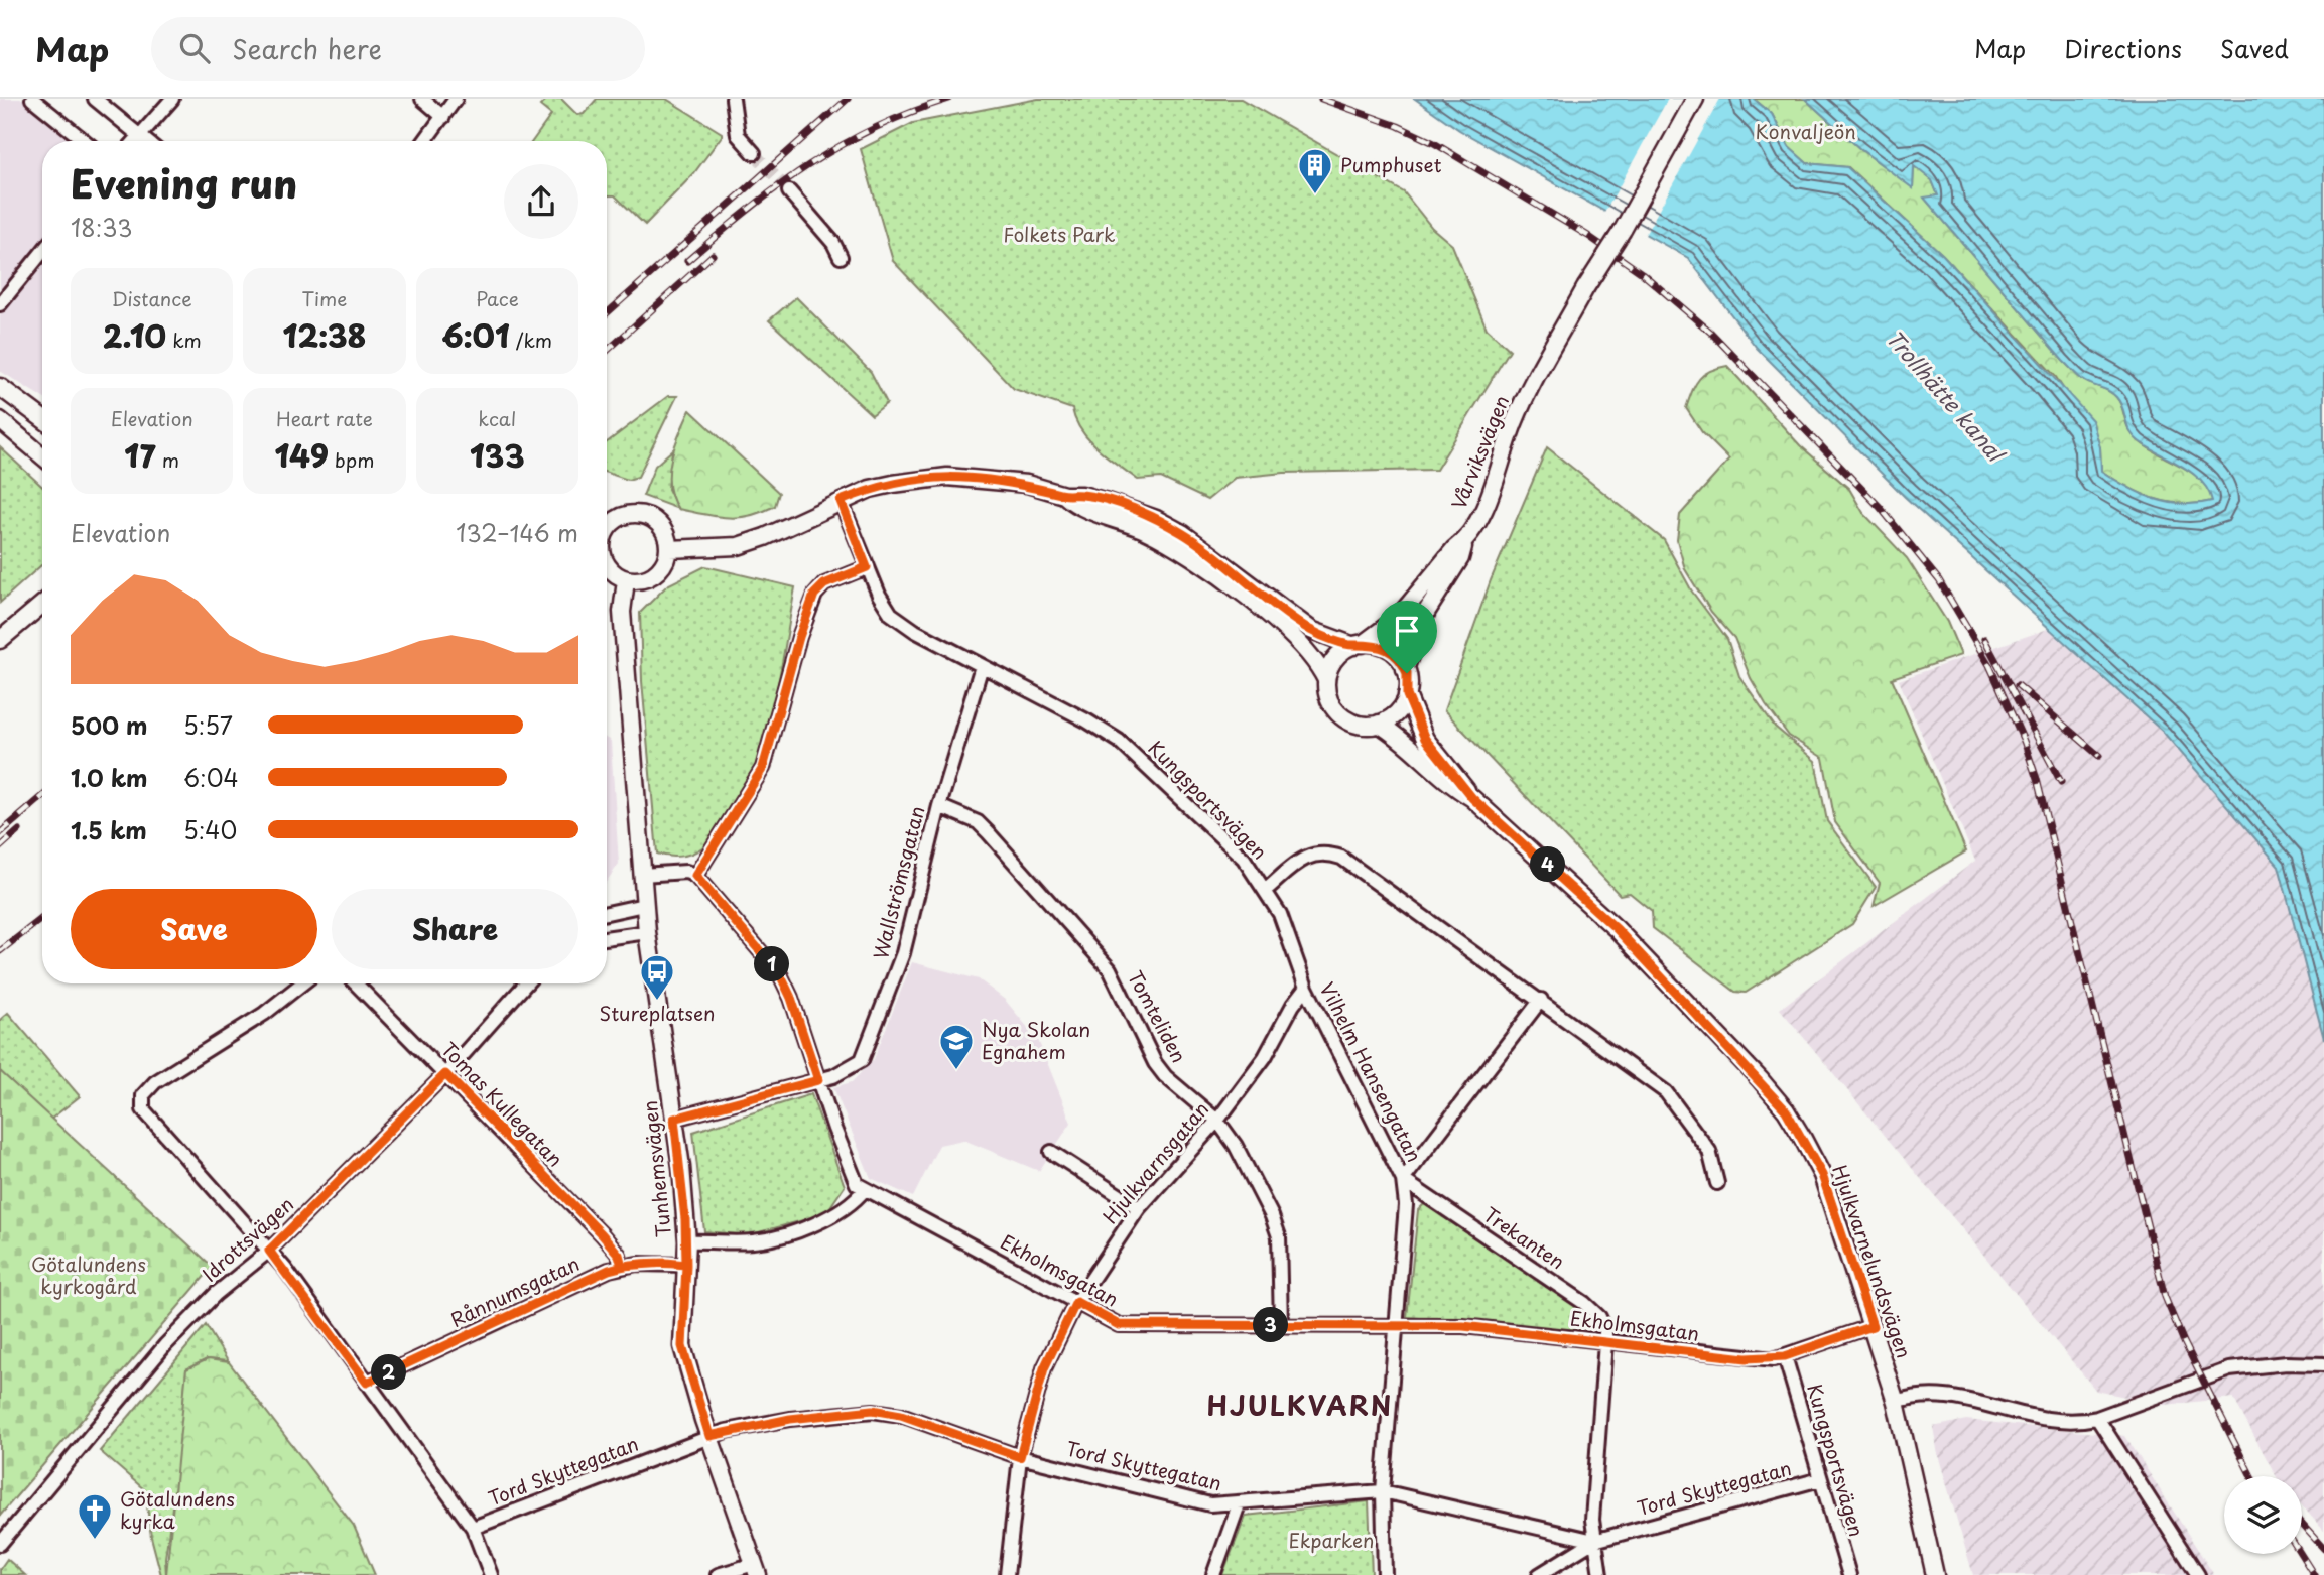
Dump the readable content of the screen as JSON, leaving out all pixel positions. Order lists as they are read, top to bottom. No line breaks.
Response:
{"streets":{"street":["Vårviksvägen","Kungsportsvägen","Wallströmsgatan","Tomteliden","Vilhelm Hansengatan","Tomas Kullegatan","Hjulkvarnsgatan","Tunhemsvägen","Trekanten","Idrottsvägen","Hjulkvarnelundsvägen","Ekholmsgatan","Rånnumsgatan","Tord Skyttegatan"]},"crossings":[["Vårviksvägen","Hjulkvarnelundsvägen"],["Kungsportsvägen","Wallströmsgatan"],["Kungsportsvägen","Vilhelm Hansengatan"],["Kungsportsvägen","Ekholmsgatan"],["Kungsportsvägen","Tord Skyttegatan"],["Wallströmsgatan","Tomteliden"],["Wallströmsgatan","Ekholmsgatan"],["Tomteliden","Hjulkvarnsgatan"],["Tomteliden","Ekholmsgatan"],["Vilhelm Hansengatan","Hjulkvarnsgatan"],["Vilhelm Hansengatan","Trekanten"],["Vilhelm Hansengatan","Ekholmsgatan"],["Vilhelm Hansengatan","Tord Skyttegatan"],["Tomas Kullegatan","Idrottsvägen"],["Tomas Kullegatan","Rånnumsgatan"],["Hjulkvarnsgatan","Ekholmsgatan"],["Hjulkvarnsgatan","Tord Skyttegatan"],["Tunhemsvägen","Rånnumsgatan"],["Tunhemsvägen","Tord Skyttegatan"],["Trekanten","Ekholmsgatan"],["Hjulkvarnelundsvägen","Ekholmsgatan"]],"districts":["HJULKVARN"],"water":["Trollhätte kanal"],"parks":["Konvaljeön","Folkets Park","Götalundens kyrkogård","Ekparken"],"places":{"building":["Pumphuset"],"bus stop":["Stureplatsen"],"school or university":["Nya Skolan Egnahem"],"church":["Götalundens kyrka"]},"page":{"header":"Map","search":"Search here","nav":["Map","Directions","Saved"],"heading":["Evening run","18:33"],"stats":[["Distance","2.10 km"],["Time","12:38"],["Pace","6:01 /km"],["Elevation","17 m"],["Heart rate","149 bpm"],["kcal","133"]],"chart":["Elevation","132–146 m"],"list":[{"name":"500 m","note":"5:57"},{"name":"1.0 km","note":"6:04"},{"name":"1.5 km","note":"5:40"}],"pins":["4","1","3","2"],"buttons":["Save","Share"]}}
